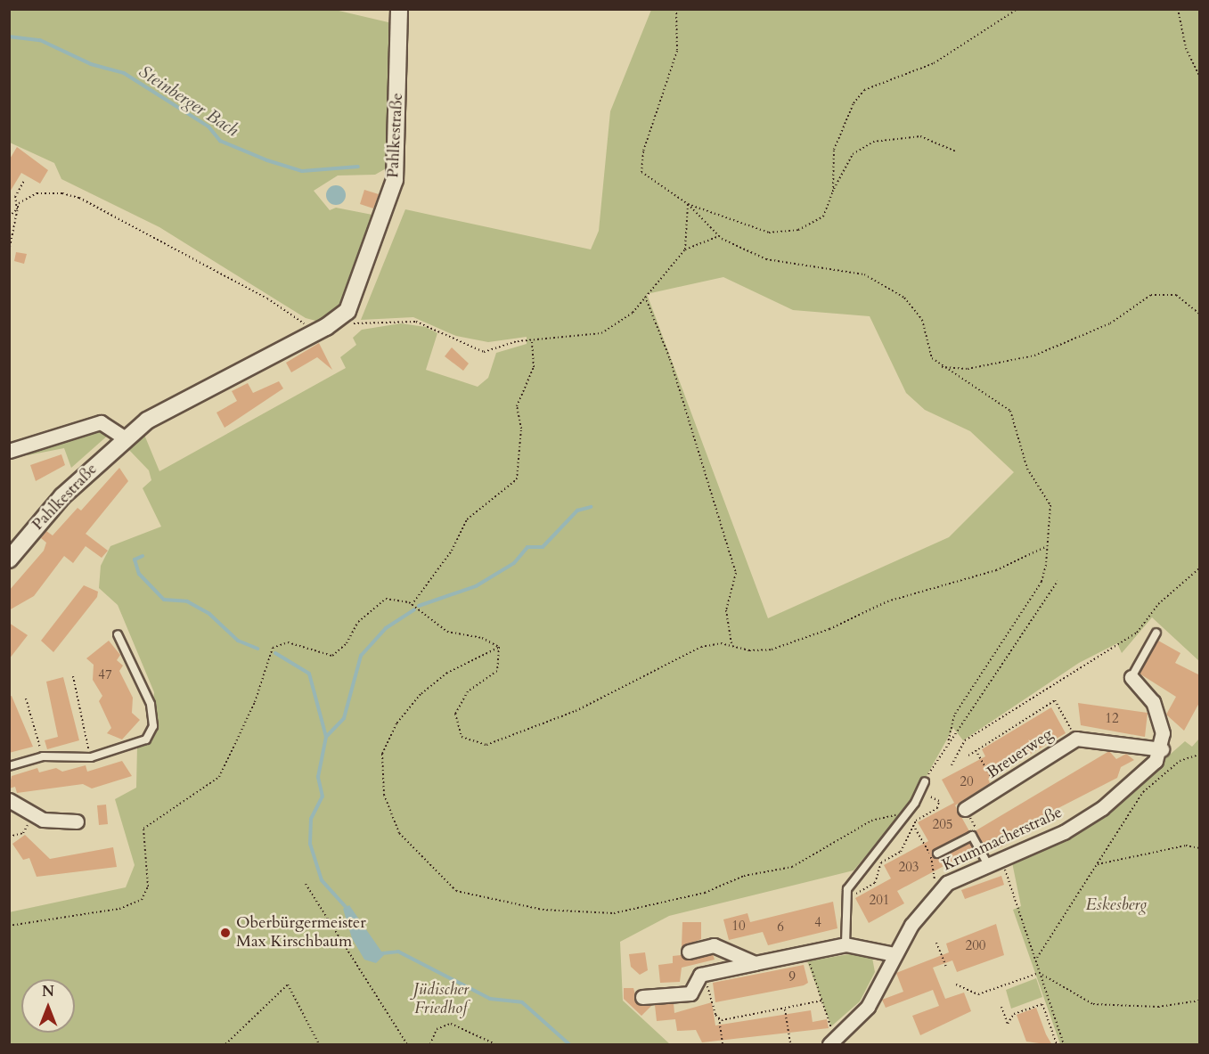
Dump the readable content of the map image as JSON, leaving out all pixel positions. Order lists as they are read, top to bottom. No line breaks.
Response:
{"streets":{"street":["Pahlkestraße","Breuerweg","Krummacherstraße"]},"crossings":[["Breuerweg","Krummacherstraße"]],"water":["Steinberger Bach"],"parks":["Eskesberg","Jüdischer Friedhof"],"places":["Oberbürgermeister Max Kirschbaum"],"house_numbers":["47","12","20","205","203","201","4","10","6","200","9"],"north":"top"}
